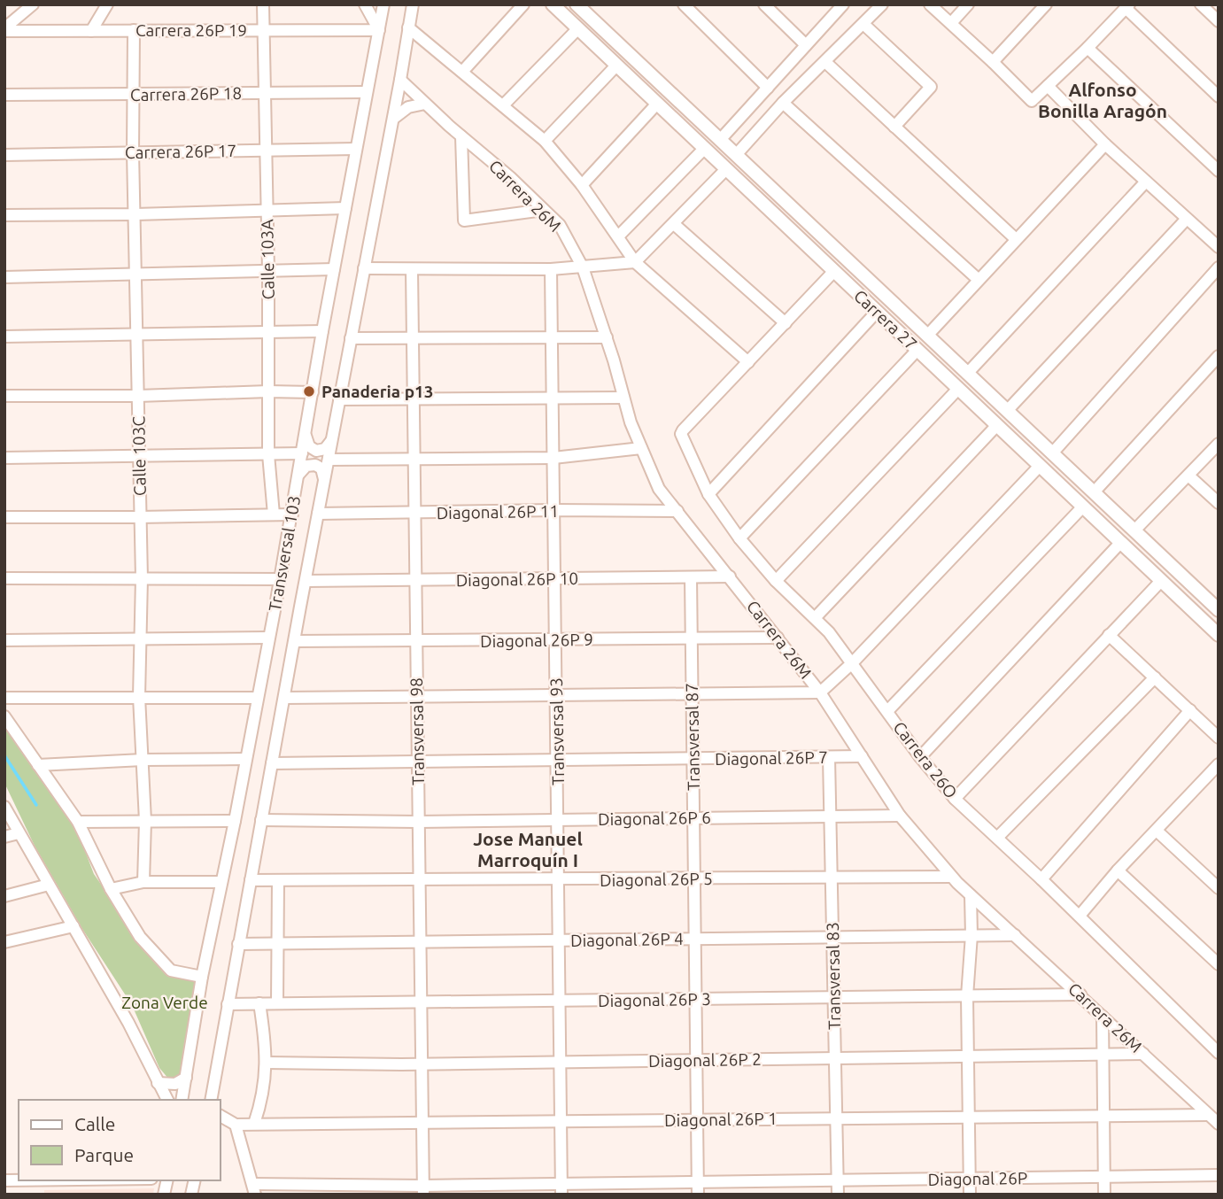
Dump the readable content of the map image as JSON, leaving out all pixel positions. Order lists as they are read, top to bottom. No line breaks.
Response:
{"streets":{"main road":["Carrera 27"],"street":["Carrera 26P 19","Carrera 26P 18","Carrera 26P 17","Carrera 26M","Calle 103A","Calle 103C","Diagonal 26P 11","Transversal 103","Diagonal 26P 10","Diagonal 26P 9","Transversal 98","Transversal 93","Transversal 87","Diagonal 26P 7","Carrera 26O","Diagonal 26P 6","Diagonal 26P 5","Diagonal 26P 4","Transversal 83","Diagonal 26P 3","Diagonal 26P 2","Diagonal 26P 1","Diagonal 26P"]},"crossings":[["Carrera 26P 19","Calle 103A"],["Carrera 26P 19","Calle 103C"],["Carrera 26P 19","Transversal 103"],["Carrera 26P 18","Calle 103A"],["Carrera 26P 18","Calle 103C"],["Carrera 26P 18","Transversal 103"],["Carrera 26P 17","Calle 103A"],["Carrera 26P 17","Calle 103C"],["Carrera 26P 17","Transversal 103"],["Carrera 26M","Diagonal 26P 11"],["Carrera 26M","Transversal 103"],["Carrera 26M","Diagonal 26P 10"],["Carrera 26M","Diagonal 26P 9"],["Carrera 26M","Diagonal 26P 7"],["Carrera 26M","Diagonal 26P 6"],["Carrera 26M","Diagonal 26P 5"],["Carrera 26M","Diagonal 26P 4"],["Carrera 26M","Diagonal 26P 3"],["Carrera 26M","Diagonal 26P 2"],["Carrera 26M","Diagonal 26P 1"],["Diagonal 26P 11","Transversal 103"],["Diagonal 26P 11","Transversal 98"],["Diagonal 26P 11","Transversal 93"],["Transversal 103","Diagonal 26P 10"],["Transversal 103","Diagonal 26P 9"],["Transversal 103","Diagonal 26P 7"],["Transversal 103","Diagonal 26P 6"],["Transversal 103","Diagonal 26P 5"],["Transversal 103","Diagonal 26P 4"],["Transversal 103","Diagonal 26P 3"],["Diagonal 26P 10","Transversal 98"],["Diagonal 26P 10","Transversal 93"],["Diagonal 26P 10","Transversal 87"],["Diagonal 26P 9","Transversal 98"],["Diagonal 26P 9","Transversal 93"],["Diagonal 26P 9","Transversal 87"],["Transversal 98","Diagonal 26P 7"],["Transversal 98","Diagonal 26P 6"],["Transversal 98","Diagonal 26P 5"],["Transversal 98","Diagonal 26P 4"],["Transversal 98","Diagonal 26P 3"],["Transversal 98","Diagonal 26P 2"],["Transversal 98","Diagonal 26P 1"],["Transversal 98","Diagonal 26P"],["Transversal 93","Diagonal 26P 7"],["Transversal 93","Diagonal 26P 6"],["Transversal 93","Diagonal 26P 5"],["Transversal 93","Diagonal 26P 4"],["Transversal 93","Diagonal 26P 3"],["Transversal 93","Diagonal 26P 2"],["Transversal 93","Diagonal 26P 1"],["Transversal 93","Diagonal 26P"],["Transversal 87","Diagonal 26P 7"],["Transversal 87","Diagonal 26P 6"],["Transversal 87","Diagonal 26P 5"],["Transversal 87","Diagonal 26P 4"],["Transversal 87","Diagonal 26P 3"],["Transversal 87","Diagonal 26P 2"],["Transversal 87","Diagonal 26P 1"],["Transversal 87","Diagonal 26P"],["Diagonal 26P 7","Transversal 83"],["Diagonal 26P 6","Transversal 83"],["Diagonal 26P 5","Transversal 83"],["Diagonal 26P 4","Transversal 83"],["Transversal 83","Diagonal 26P 3"],["Transversal 83","Diagonal 26P 2"],["Transversal 83","Diagonal 26P 1"],["Transversal 83","Diagonal 26P"]],"districts":["Alfonso Bonilla Aragón","Jose Manuel Marroquín I"],"parks":["Zona Verde"],"places":["Panaderia p13"],"legend":["Calle","Parque"]}
